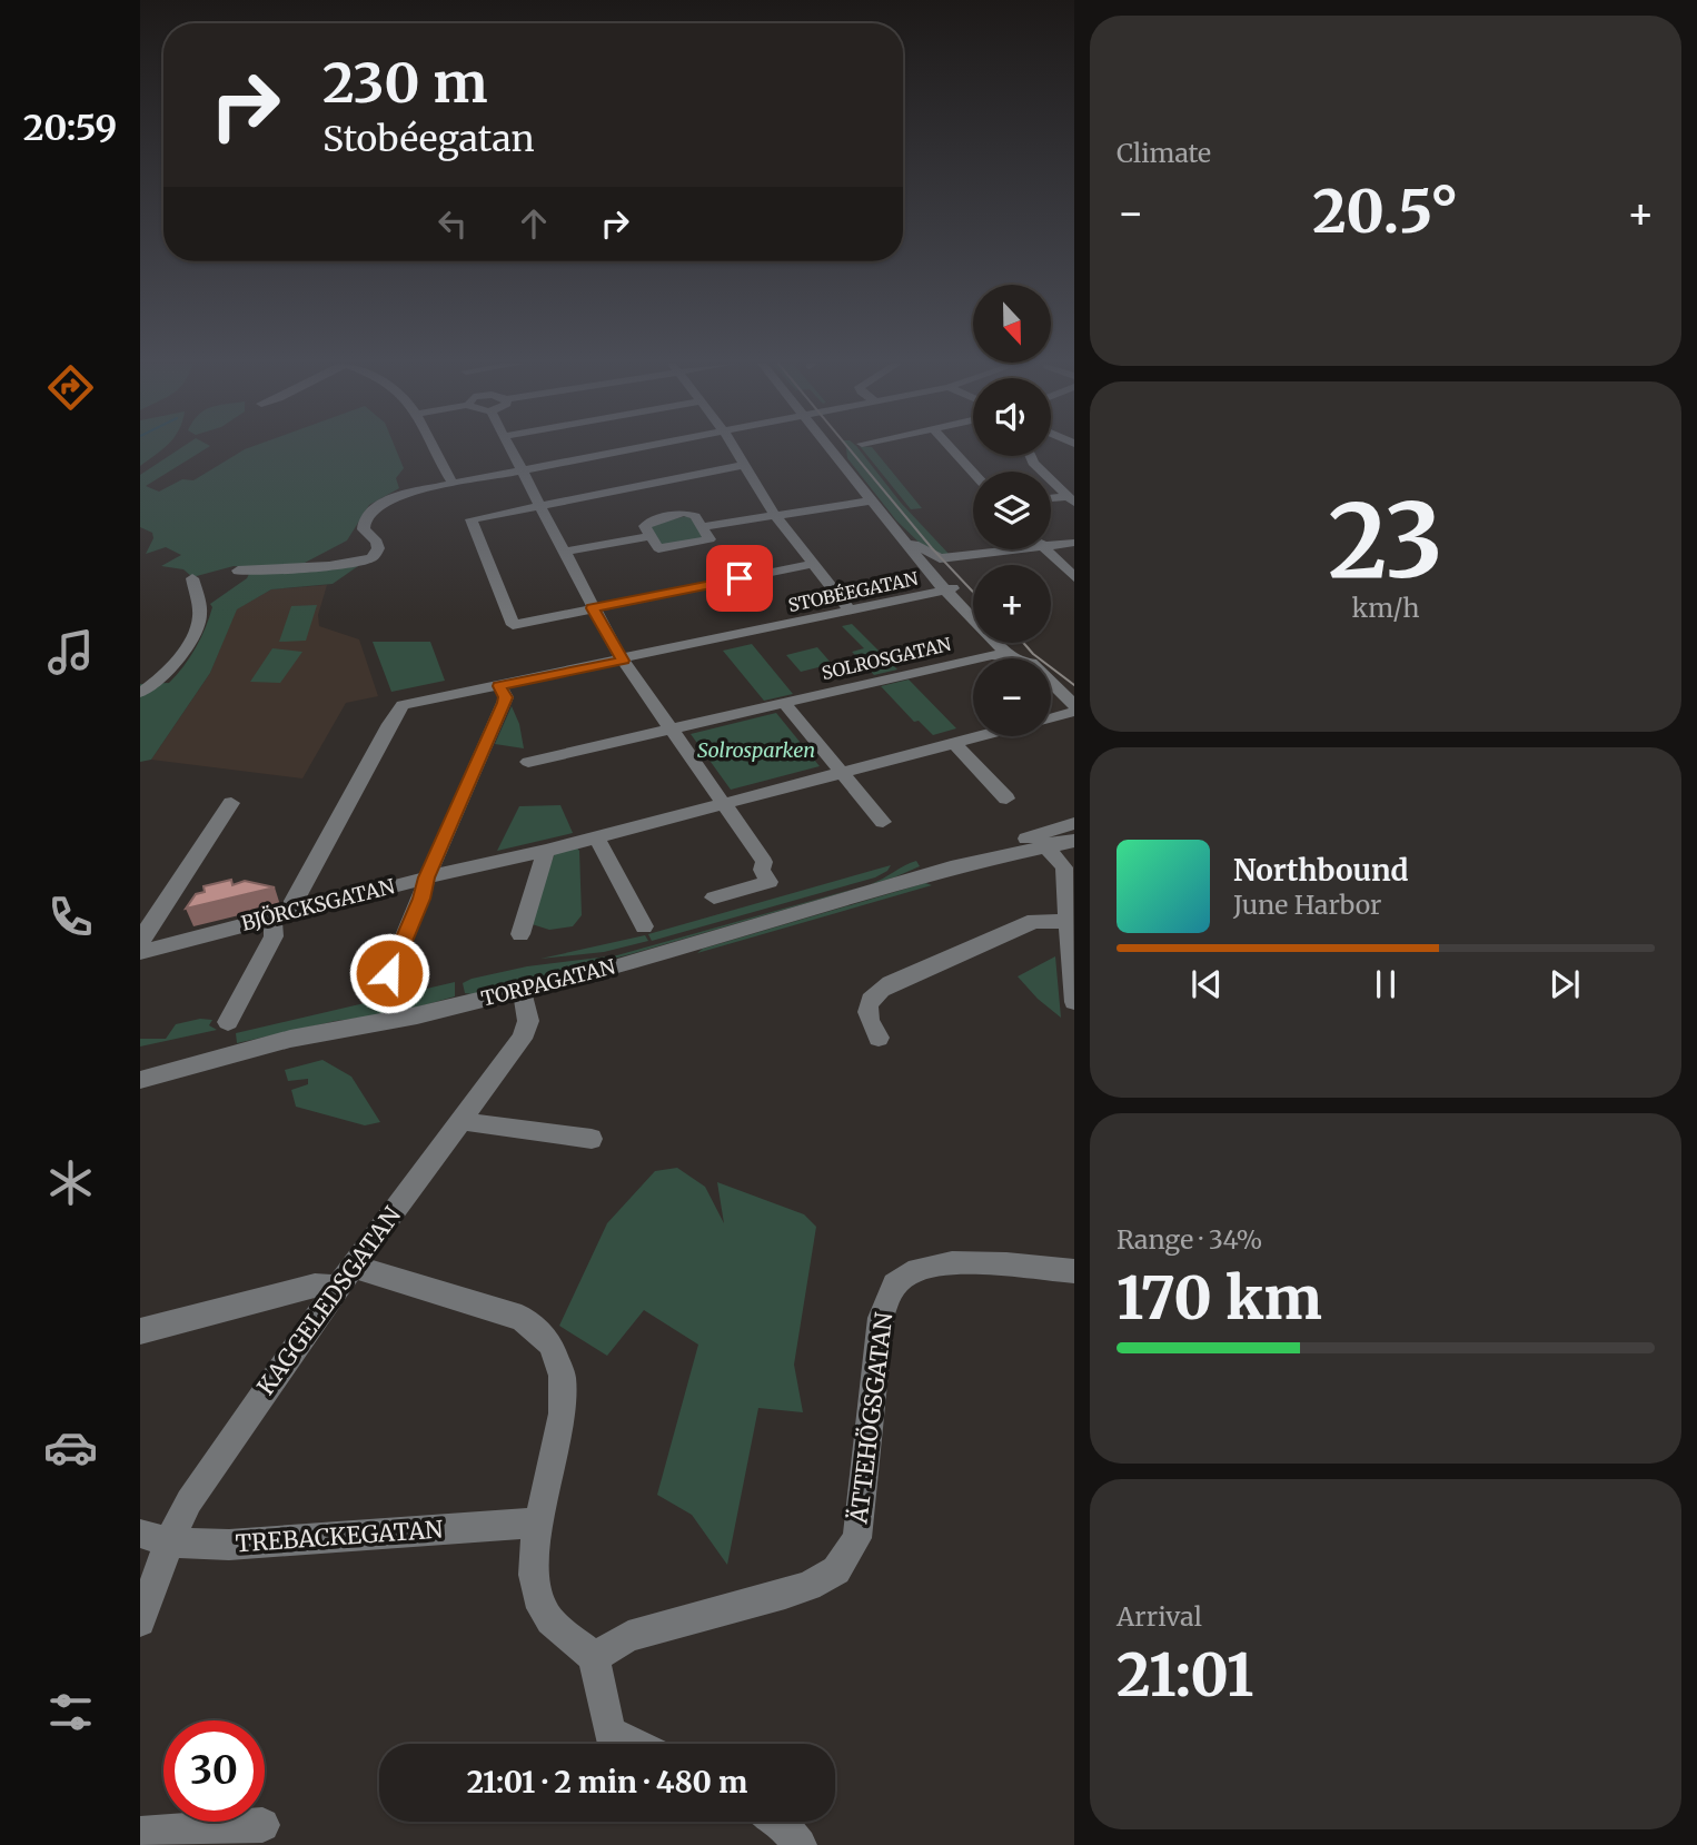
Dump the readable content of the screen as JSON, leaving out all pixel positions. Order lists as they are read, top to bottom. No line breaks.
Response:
{"streets":{"street":["STOBÉEGATAN","SOLROSGATAN","BJÖRCKSGATAN","TORPAGATAN","KAGGELEDSGATAN","ÄTTEHÖGSGATAN","TREBACKEGATAN"]},"crossings":[["STOBÉEGATAN","BJÖRCKSGATAN"],["TORPAGATAN","KAGGELEDSGATAN"],["KAGGELEDSGATAN","TREBACKEGATAN"]],"parks":["Solrosparken"],"north":"bottom","page":{"tabs":"20:59","tile":["Climate",["23","km/h"],["Range · 34%","170 km"],["Arrival","21:01"]],"turn":["230 m","Stobéegatan"],"heat":["−","20.5°","+"],"map_buttons":["+","−"],"song":["Northbound","June Harbor"],"limit":"30","trip":"21:01 · 2 min · 480 m"}}
